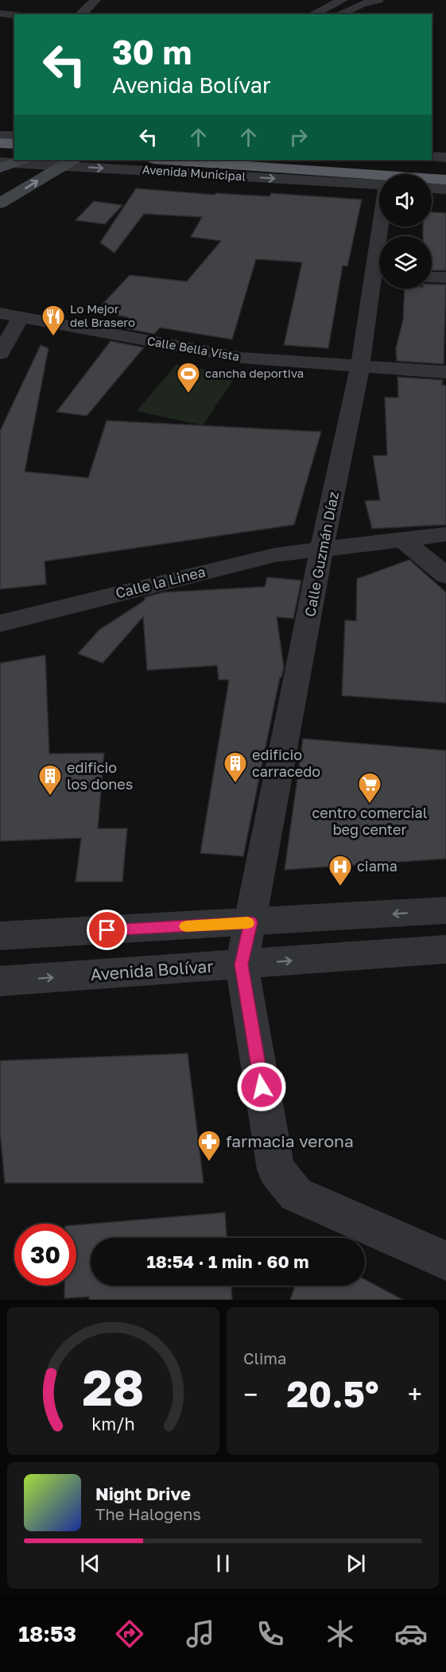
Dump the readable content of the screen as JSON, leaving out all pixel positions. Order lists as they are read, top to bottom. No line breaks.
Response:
{"streets":{"highway":["Avenida Municipal"],"street":["Calle Bella Vista","Calle Guzmán Díaz","Calle la Linea","Avenida Bolívar"]},"crossings":[["Calle Bella Vista","Calle Guzmán Díaz"],["Calle Guzmán Díaz","Calle la Linea"],["Calle Guzmán Díaz","Avenida Bolívar"]],"places":{"restaurant":["Lo Mejor del Brasero"],"sports":["cancha deportiva"],"building":["edificio carracedo","edificio los dones"],"supermarket":["centro comercial beg center"],"hospital":["ciama"],"pharmacy":["farmacia verona"]},"page":{"turn":["30 m","Avenida Bolívar"],"limit":"30","trip":"18:54 · 1 min · 60 m","tile":"Clima","heat":["−","20.5°","+"],"song":["Night Drive","The Halogens"],"tabs":"18:53","gauge":["28","km/h"]}}
